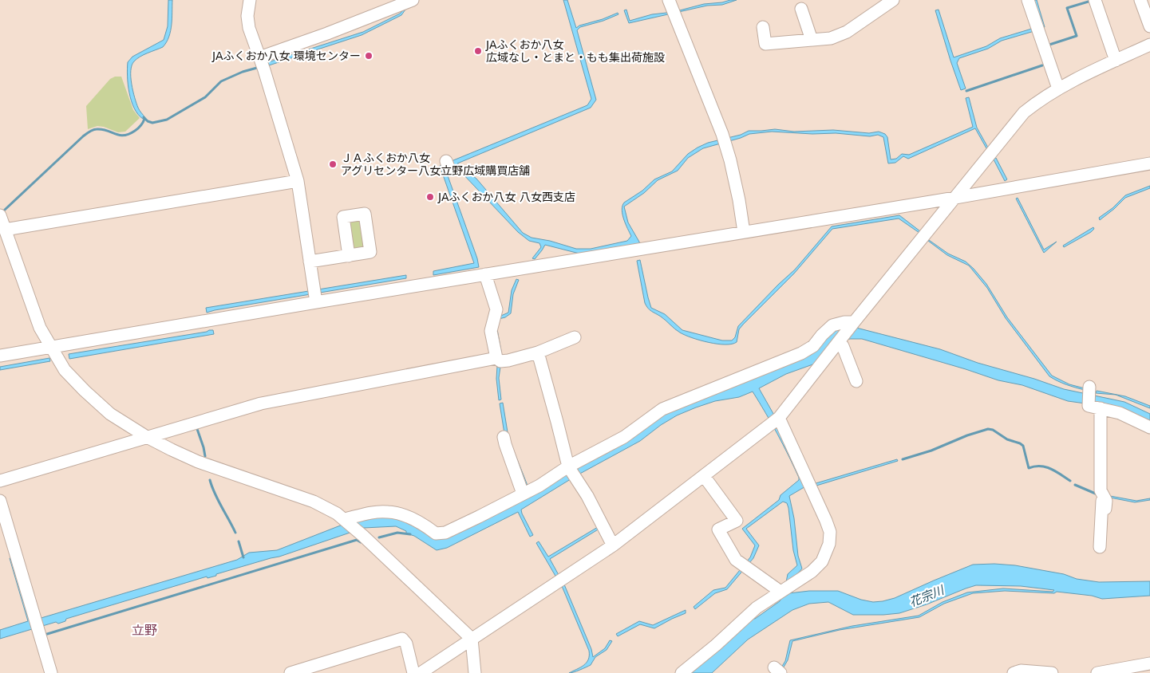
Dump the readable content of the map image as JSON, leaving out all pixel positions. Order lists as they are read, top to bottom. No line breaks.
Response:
{"districts":["立野"],"water":["花宗川"],"places":["JAふくおか八女 広域なし・とまと・もも集出荷施設","JAふくおか八女 環境センター","ＪＡふくおか八女 アグリセンター八女立野広域購買店舗","JAふくおか八女 八女西支店"]}
